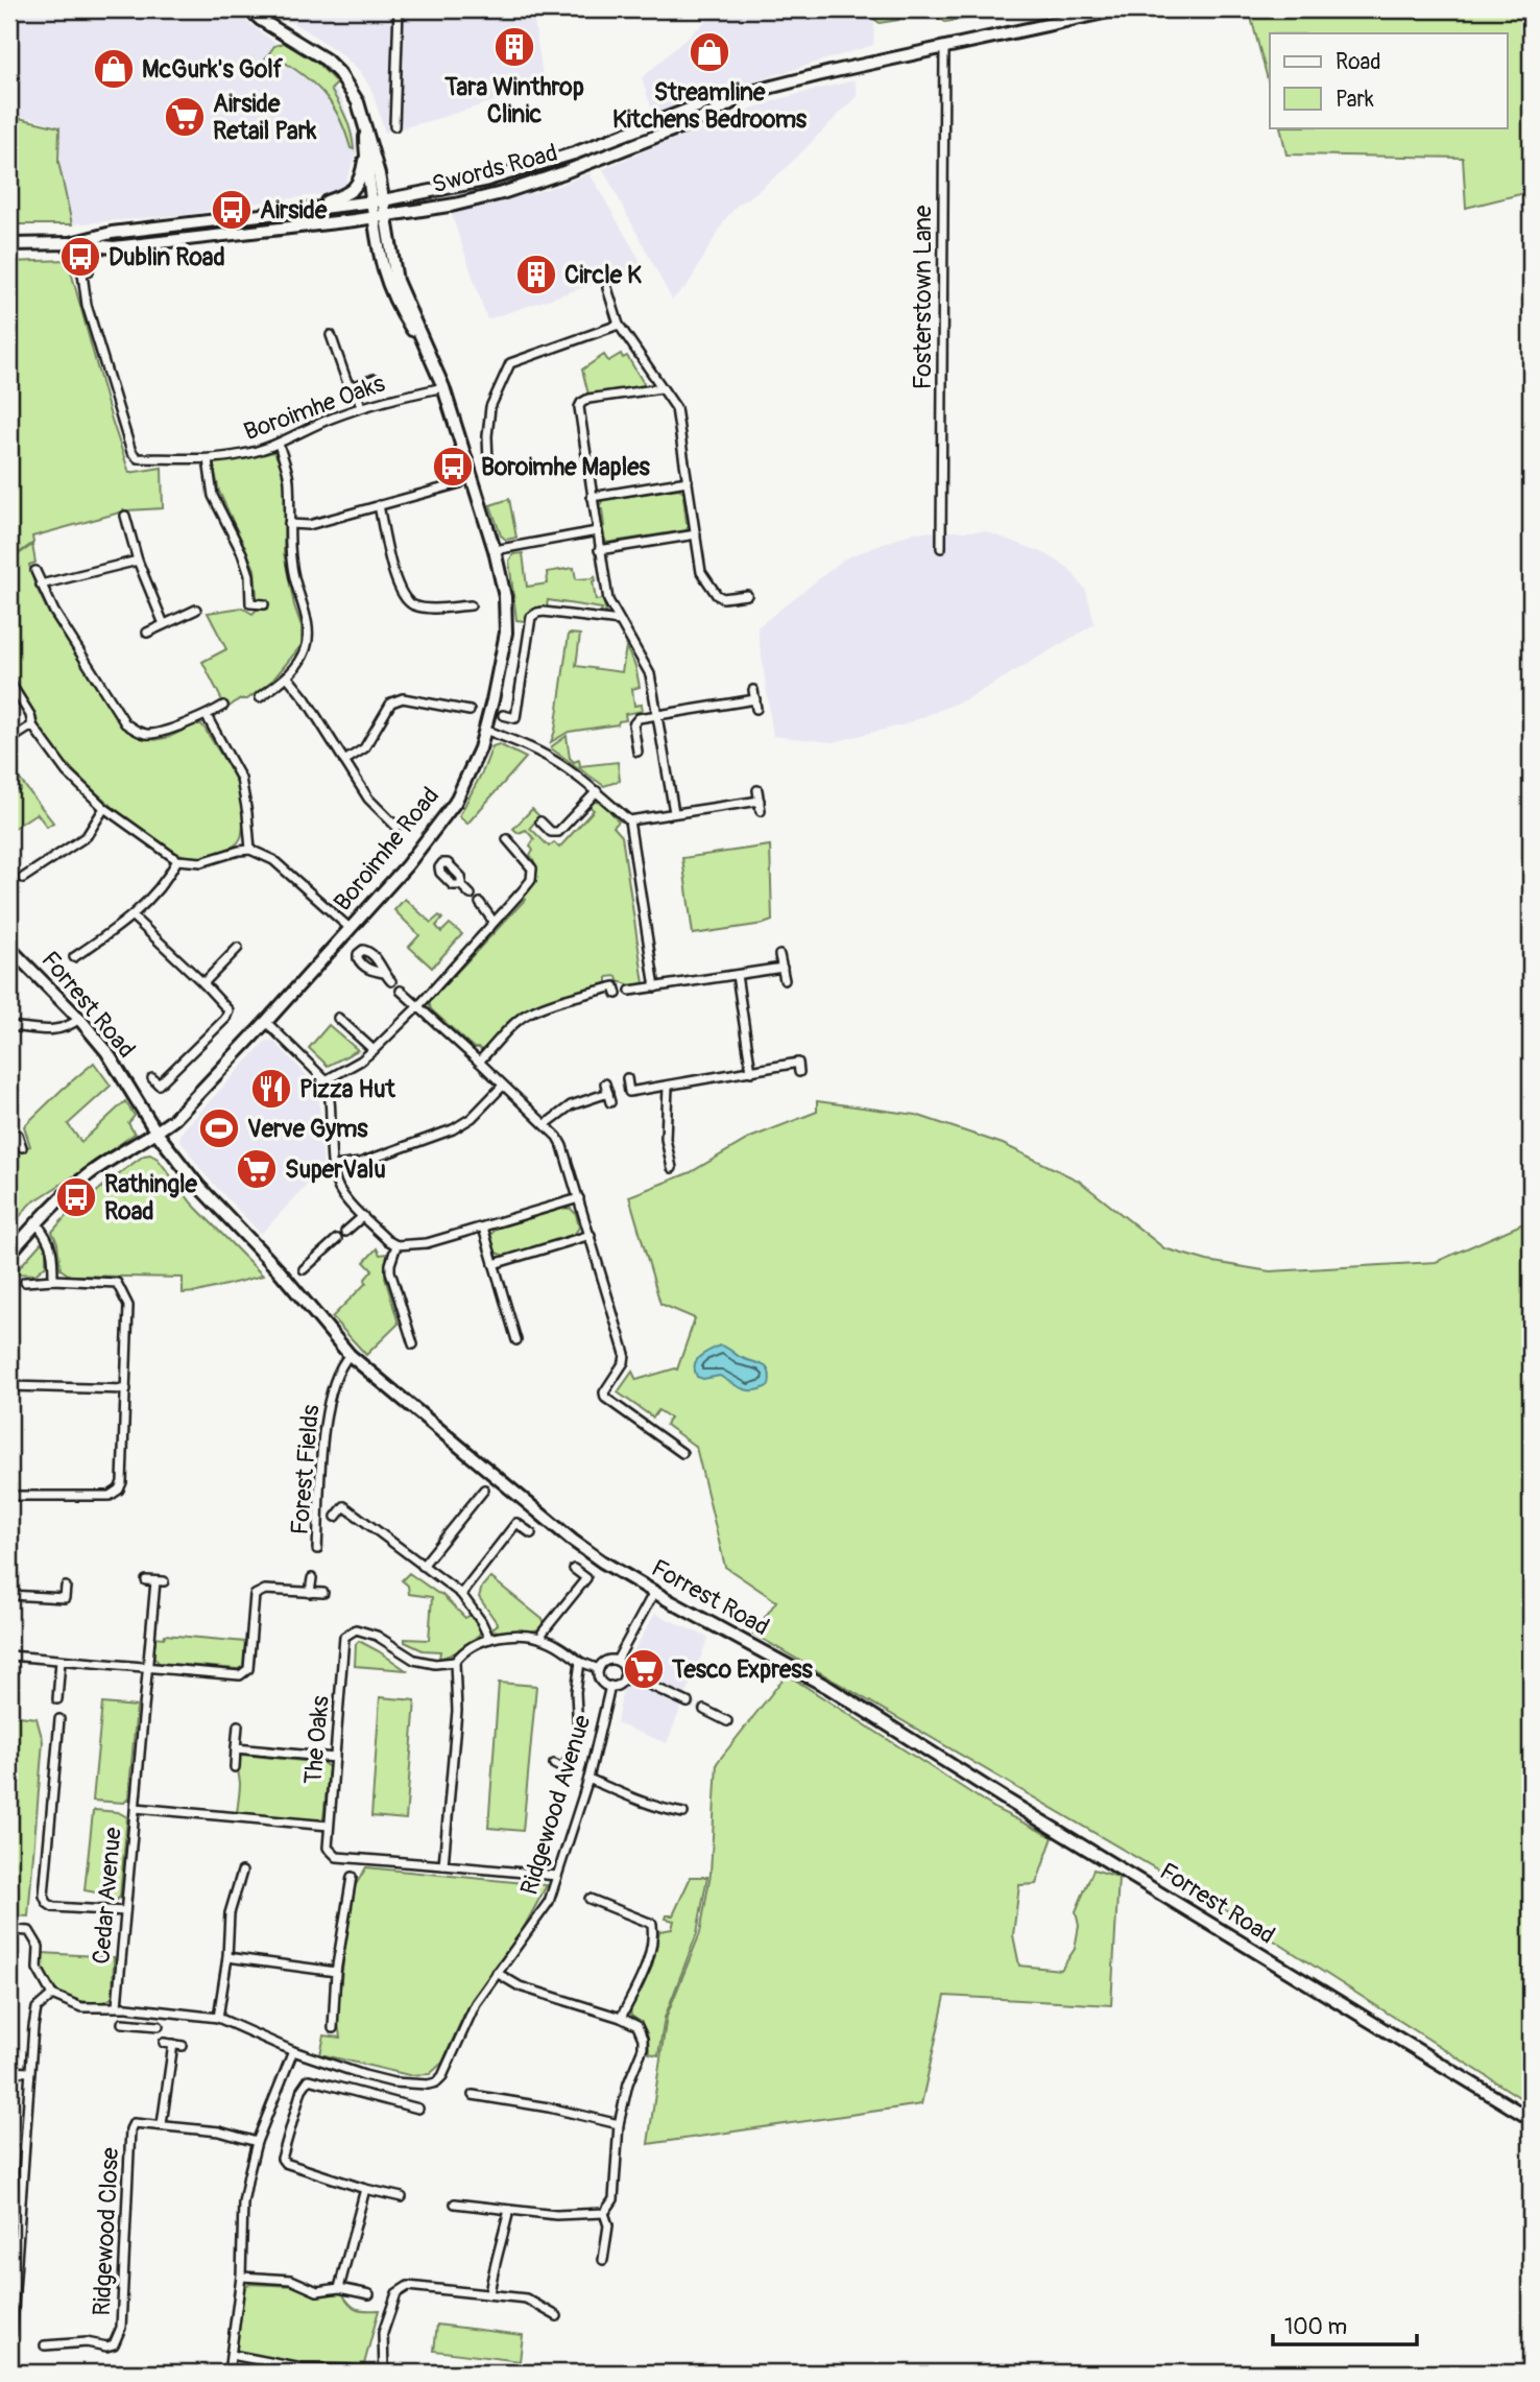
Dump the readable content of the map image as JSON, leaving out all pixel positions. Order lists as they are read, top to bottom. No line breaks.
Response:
{"streets":{"street":["Swords Road","Fosterstown Lane","Boroimhe Oaks","Boroimhe Road","Forrest Road","Forest Fields","The Oaks","Ridgewood Avenue","Cedar Avenue","Ridgewood Close"]},"crossings":[["Swords Road","Fosterstown Lane"],["Swords Road","Boroimhe Road"],["Boroimhe Oaks","Boroimhe Road"],["Boroimhe Road","Forrest Road"],["Forrest Road","Forest Fields"],["The Oaks","Ridgewood Avenue"],["The Oaks","Cedar Avenue"]],"places":{"building":["Tara Winthrop Clinic","Circle K"],"shop":["Streamline Kitchens Bedrooms","McGurk's Golf"],"supermarket":["Airside Retail Park","SuperValu","Tesco Express"],"bus stop":["Airside","Dublin Road","Boroimhe Maples","Rathingle Road"],"restaurant":["Pizza Hut"],"sports":["Verve Gyms"]},"legend":["Road","Park"],"scale_bar":"100 m"}
